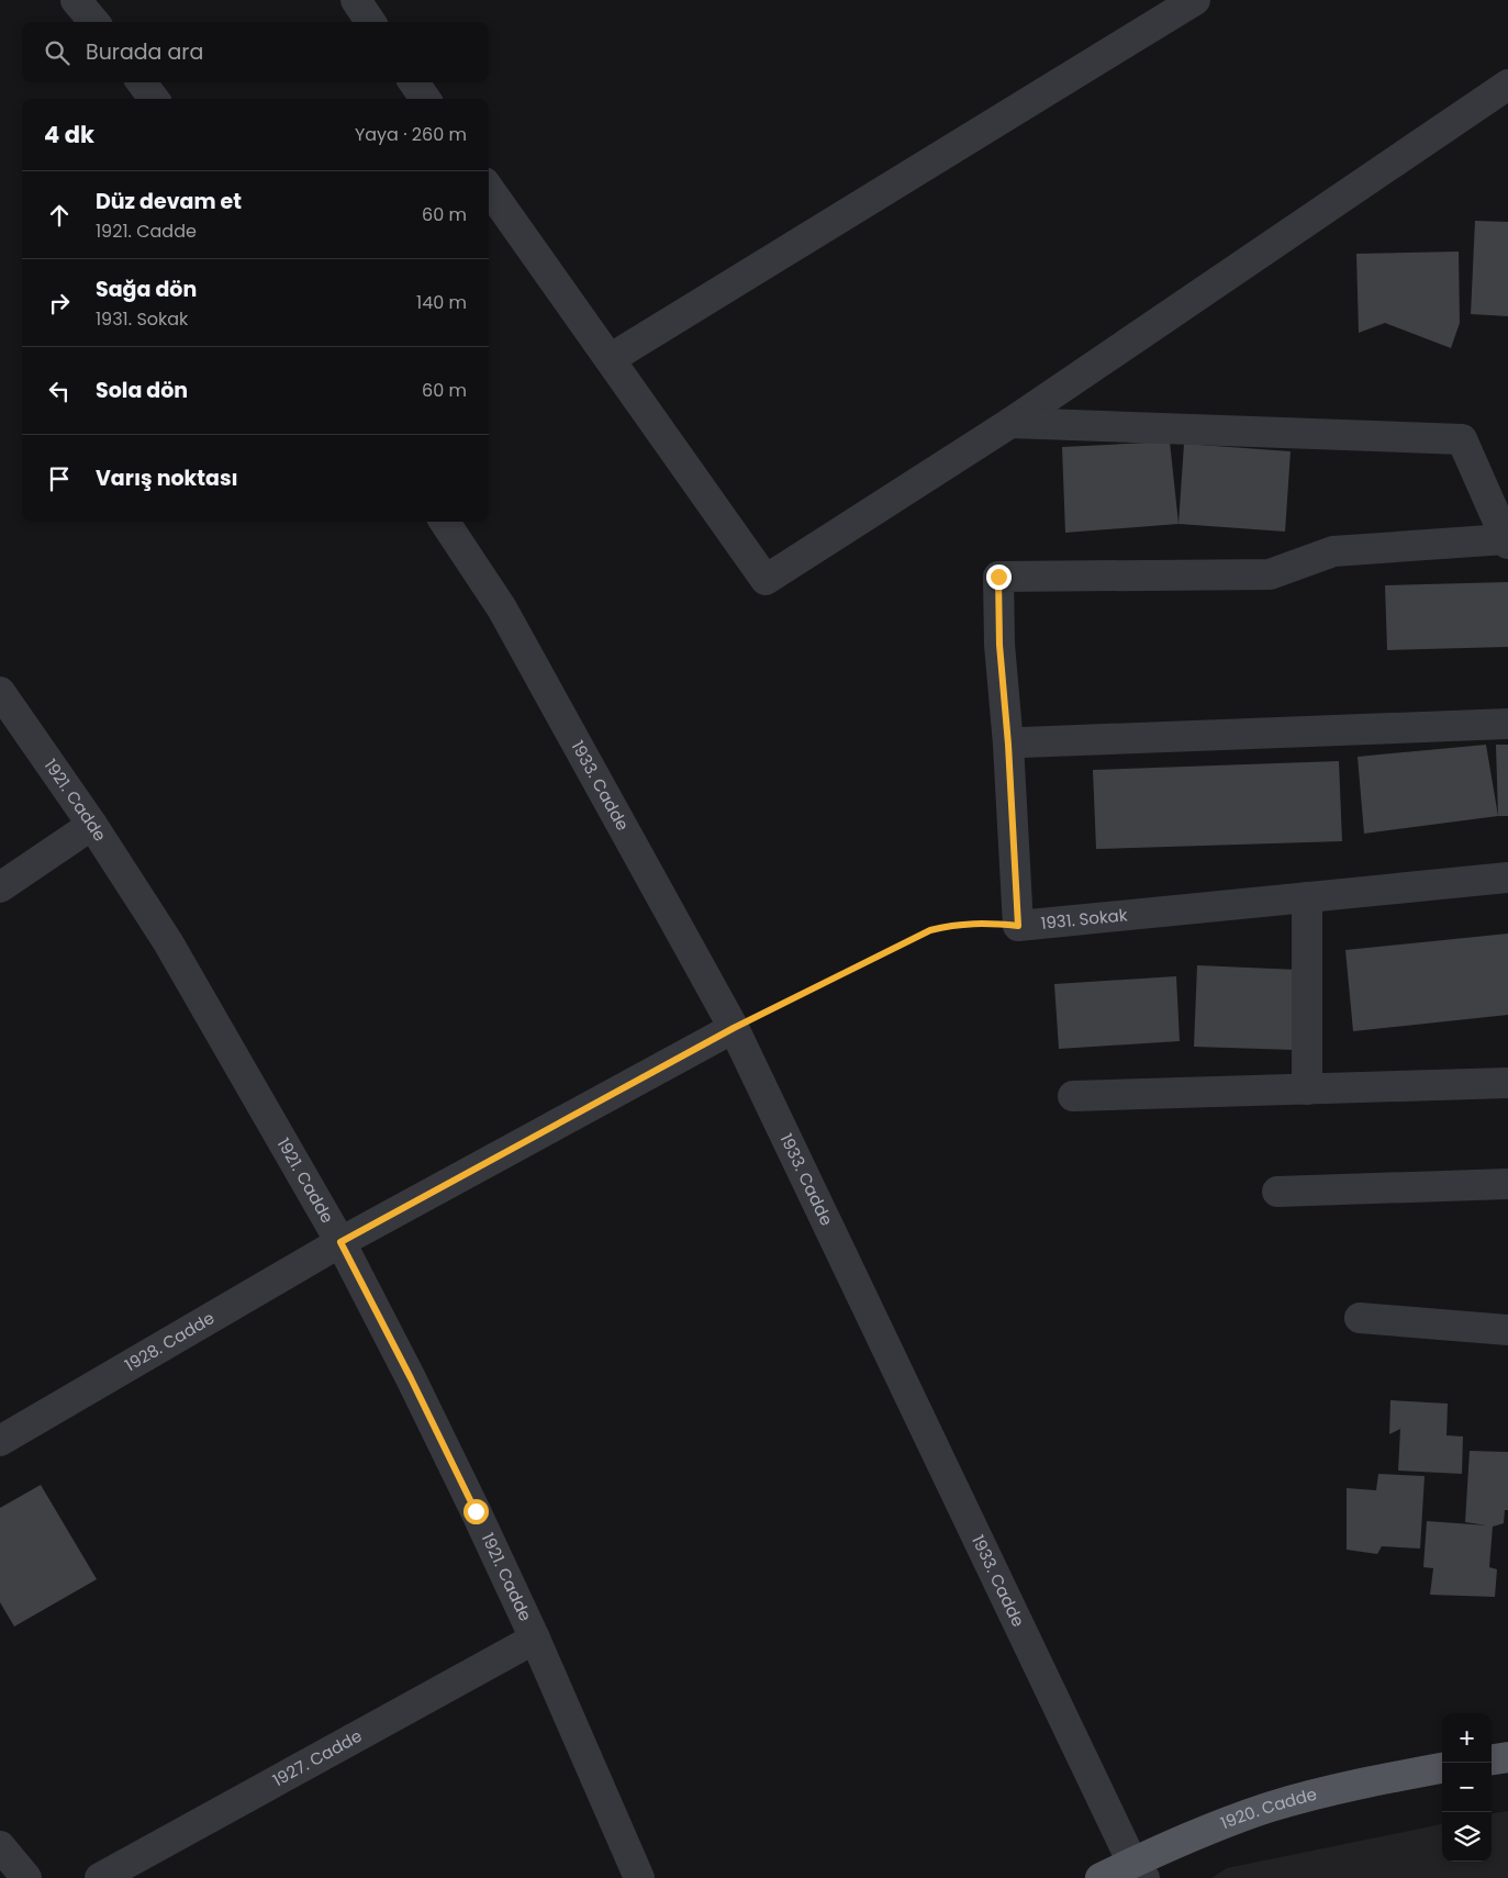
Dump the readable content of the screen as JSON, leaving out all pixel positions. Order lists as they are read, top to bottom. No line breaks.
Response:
{"streets":{"main road":["1920. Cadde"],"street":["1933. Cadde","1921. Cadde","1931. Sokak","1928. Cadde","1927. Cadde"]},"crossings":[["1933. Cadde","1931. Sokak"],["1933. Cadde","1920. Cadde"],["1921. Cadde","1928. Cadde"],["1921. Cadde","1927. Cadde"]],"page":{"search":"Burada ara","heading":["4 dk","Yaya · 260 m"],"list":[["Düz devam et","1921. Cadde","60 m"],["Sağa dön","1931. Sokak","140 m"],["Sola dön","60 m"],"Varış noktası"],"map_buttons":["+","−"]}}
